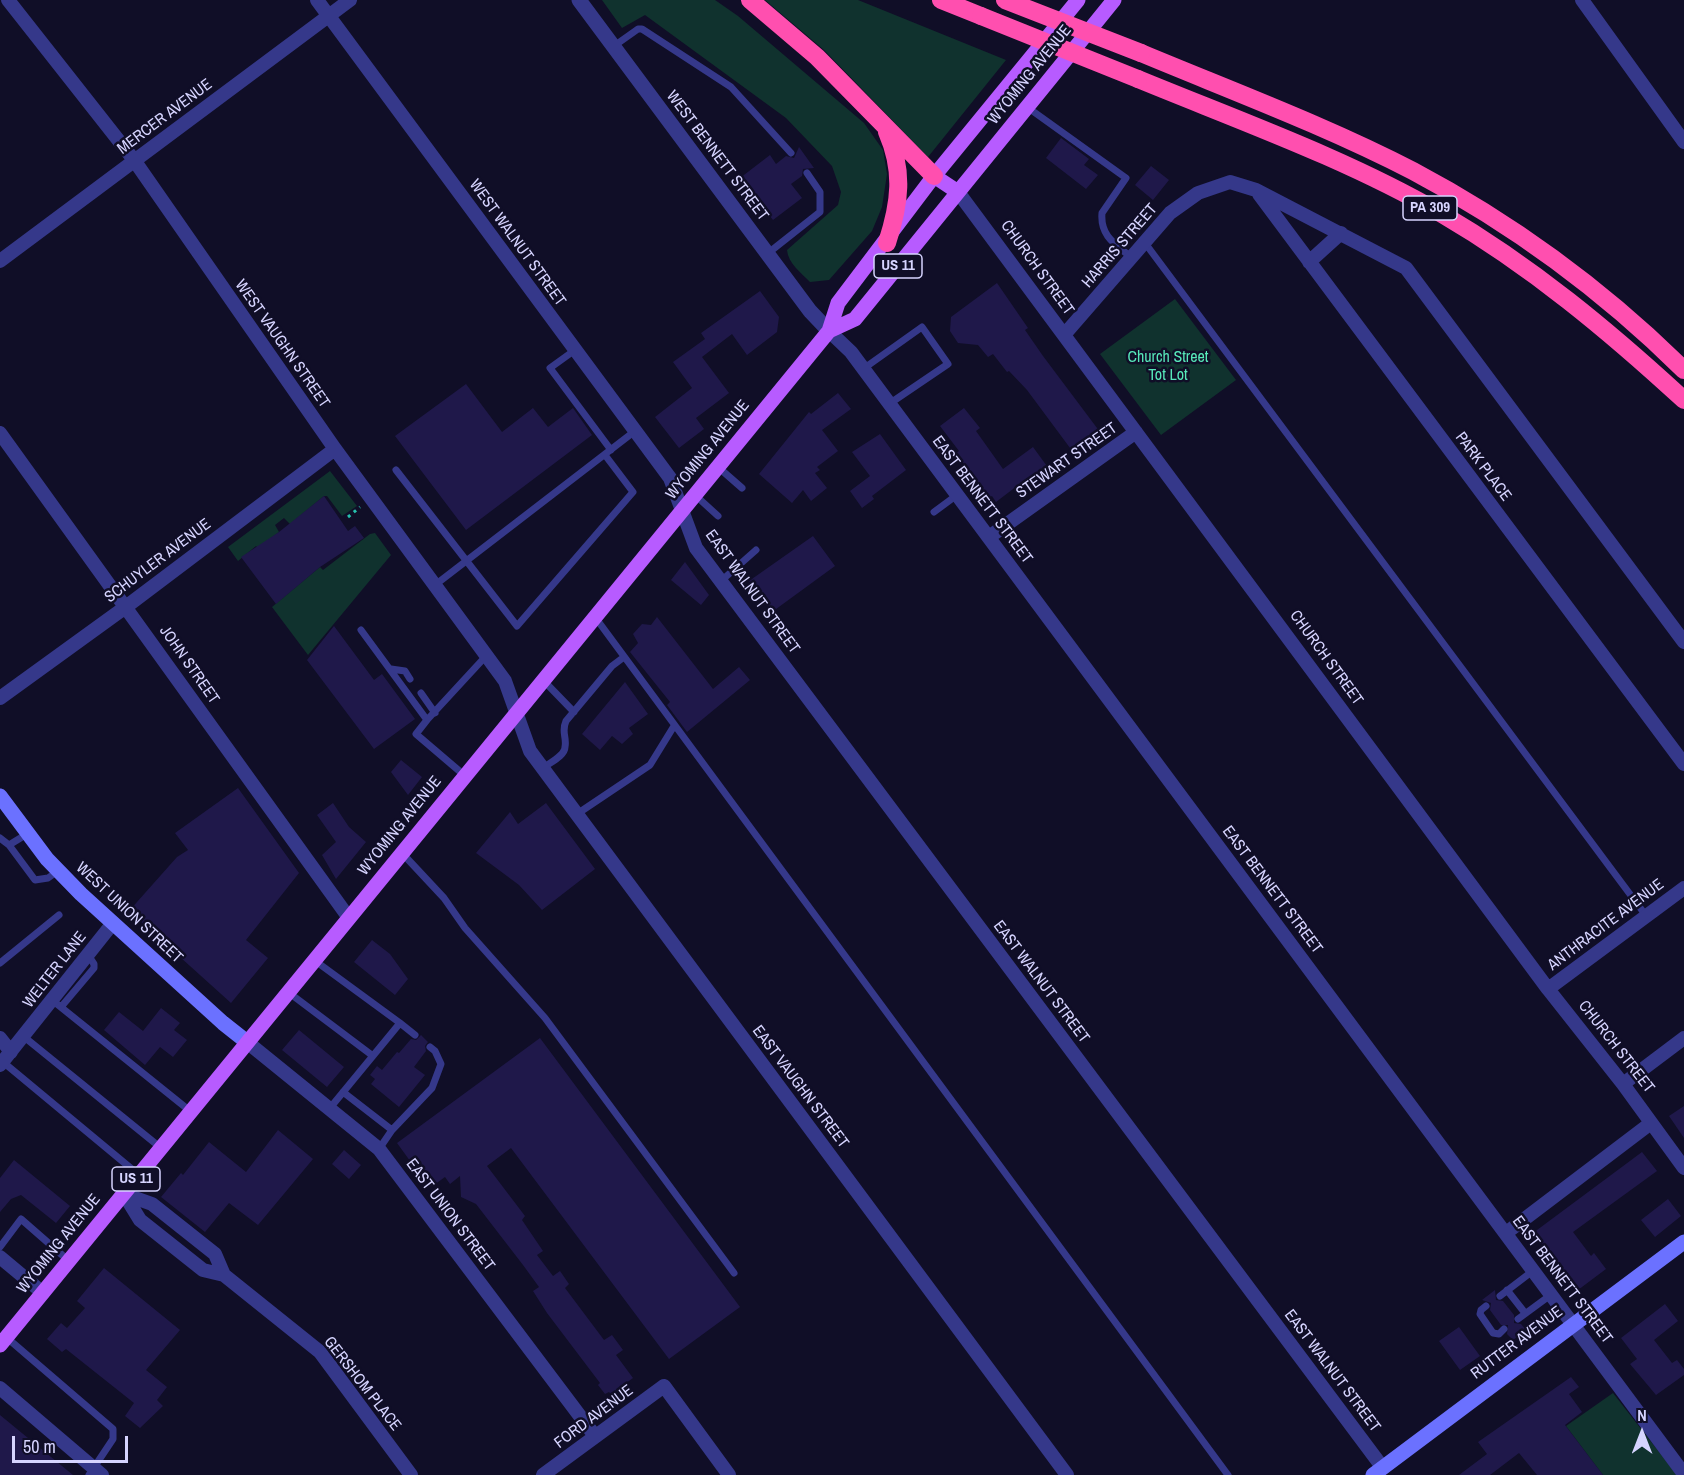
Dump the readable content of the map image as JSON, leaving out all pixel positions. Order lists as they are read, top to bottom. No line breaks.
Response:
{"streets":{"highway":["PA 309"],"main road":["WYOMING AVENUE","US 11","CHURCH STREET","WEST UNION STREET","RUTTER AVENUE"],"street":["MERCER AVENUE","WEST BENNETT STREET","WEST WALNUT STREET","HARRIS STREET","WEST VAUGHN STREET","STEWART STREET","PARK PLACE","EAST BENNETT STREET","SCHUYLER AVENUE","EAST WALNUT STREET","JOHN STREET","ANTHRACITE AVENUE","WELTER LANE","EAST VAUGHN STREET","EAST UNION STREET","GERSHOM PLACE","FORD AVENUE"]},"crossings":[["WYOMING AVENUE","WEST BENNETT STREET"],["WYOMING AVENUE","WEST WALNUT STREET"],["WYOMING AVENUE","CHURCH STREET"],["WYOMING AVENUE","WEST VAUGHN STREET"],["WYOMING AVENUE","EAST BENNETT STREET"],["WYOMING AVENUE","EAST WALNUT STREET"],["WYOMING AVENUE","JOHN STREET"],["WYOMING AVENUE","WEST UNION STREET"],["WYOMING AVENUE","EAST VAUGHN STREET"],["WYOMING AVENUE","EAST UNION STREET"],["WYOMING AVENUE","GERSHOM PLACE"],["MERCER AVENUE","WEST WALNUT STREET"],["MERCER AVENUE","WEST VAUGHN STREET"],["WEST BENNETT STREET","EAST BENNETT STREET"],["WEST WALNUT STREET","EAST WALNUT STREET"],["HARRIS STREET","CHURCH STREET"],["HARRIS STREET","PARK PLACE"],["CHURCH STREET","STEWART STREET"],["CHURCH STREET","ANTHRACITE AVENUE"],["WEST VAUGHN STREET","SCHUYLER AVENUE"],["WEST VAUGHN STREET","EAST VAUGHN STREET"],["STEWART STREET","EAST BENNETT STREET"],["EAST BENNETT STREET","RUTTER AVENUE"],["SCHUYLER AVENUE","JOHN STREET"],["EAST WALNUT STREET","RUTTER AVENUE"],["WEST UNION STREET","WELTER LANE"],["WEST UNION STREET","EAST UNION STREET"],["EAST UNION STREET","FORD AVENUE"]],"parks":["Church Street Tot Lot"],"scale_bar":"50 m","north":"top"}
